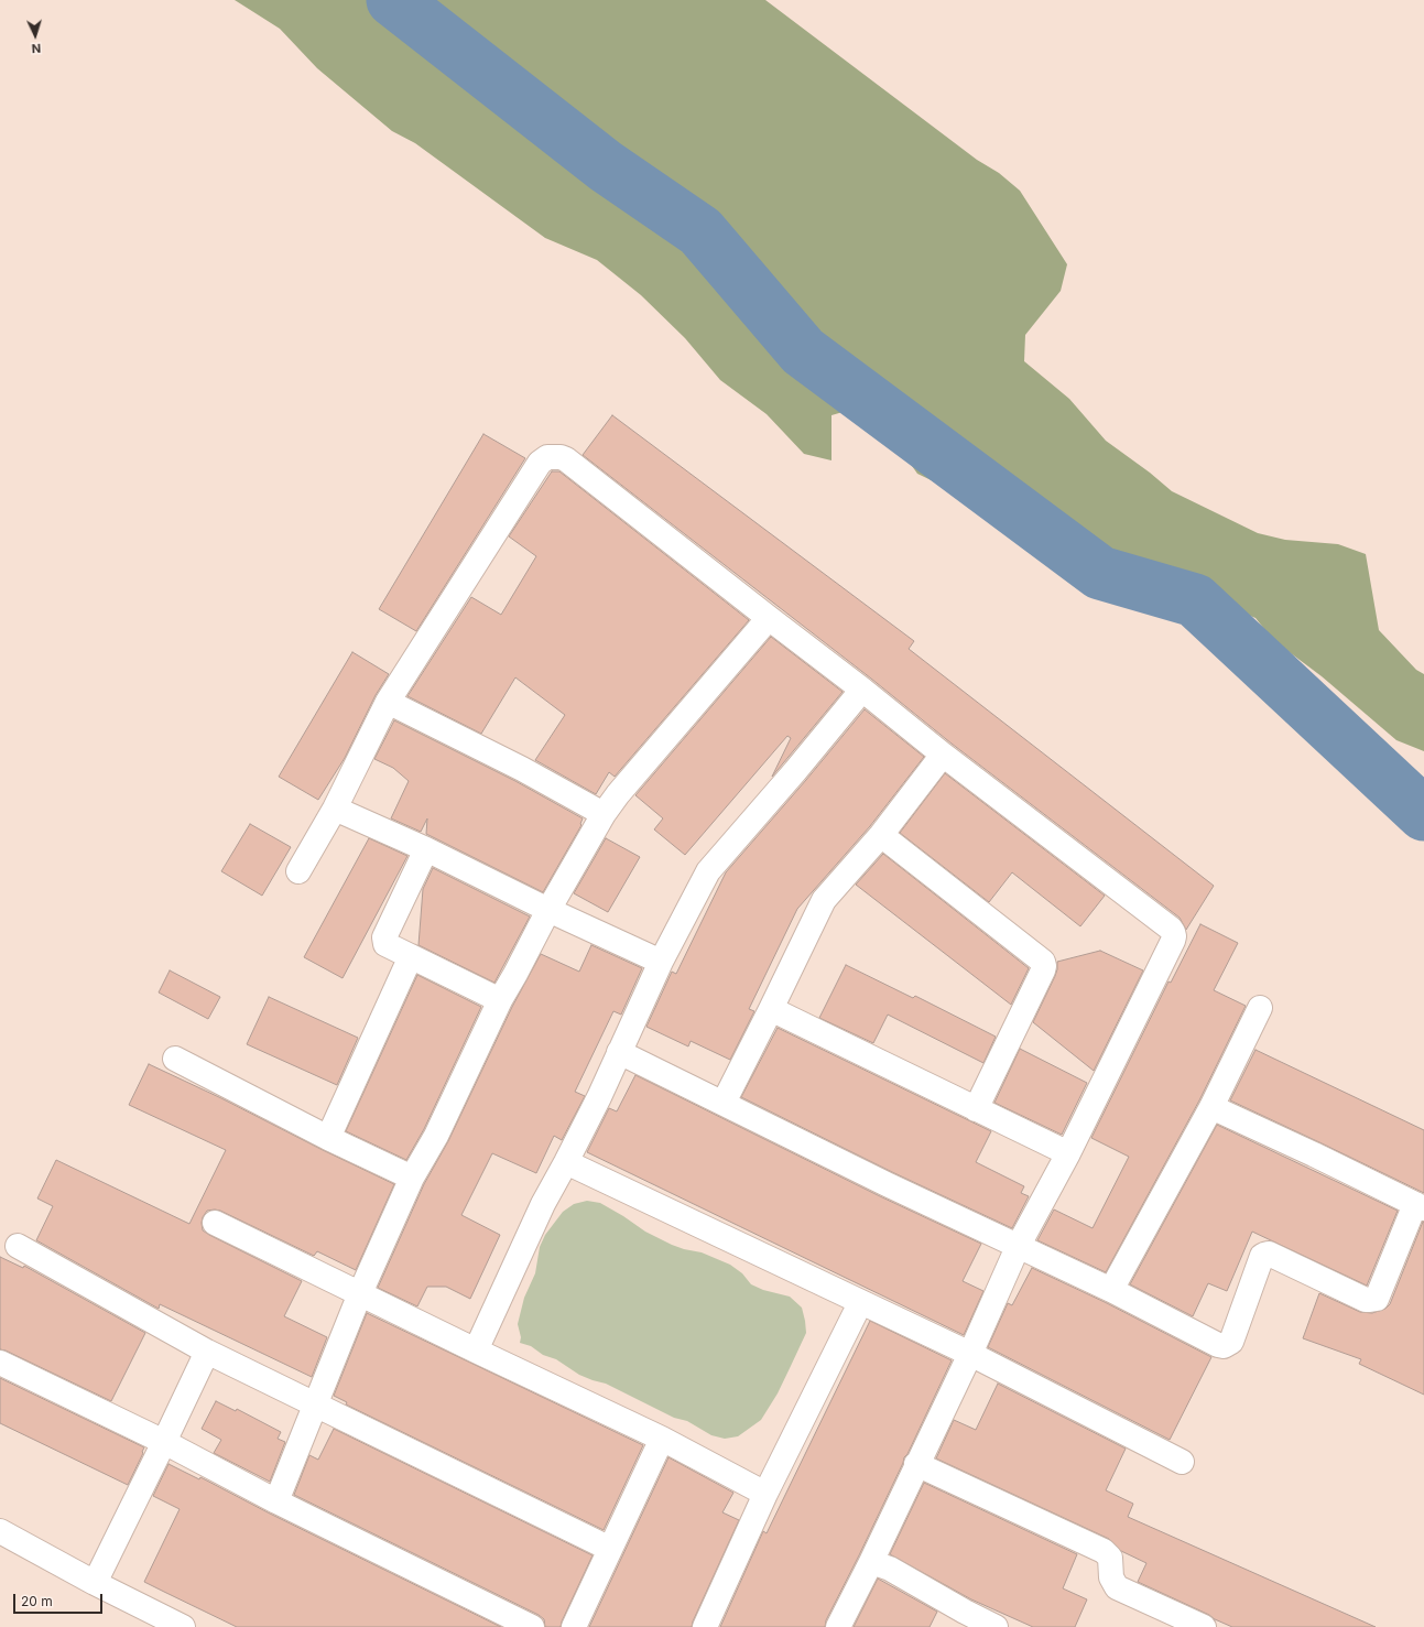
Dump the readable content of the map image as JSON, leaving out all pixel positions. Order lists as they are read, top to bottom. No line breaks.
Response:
{"scale_bar":"20 m","north":"bottom"}
